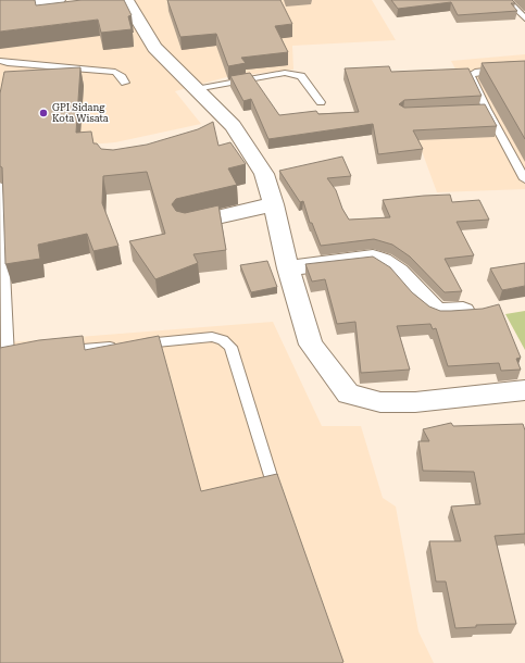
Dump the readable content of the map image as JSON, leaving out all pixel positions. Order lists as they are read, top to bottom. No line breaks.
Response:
{"places":["GPI Sidang Kota Wisata"]}
